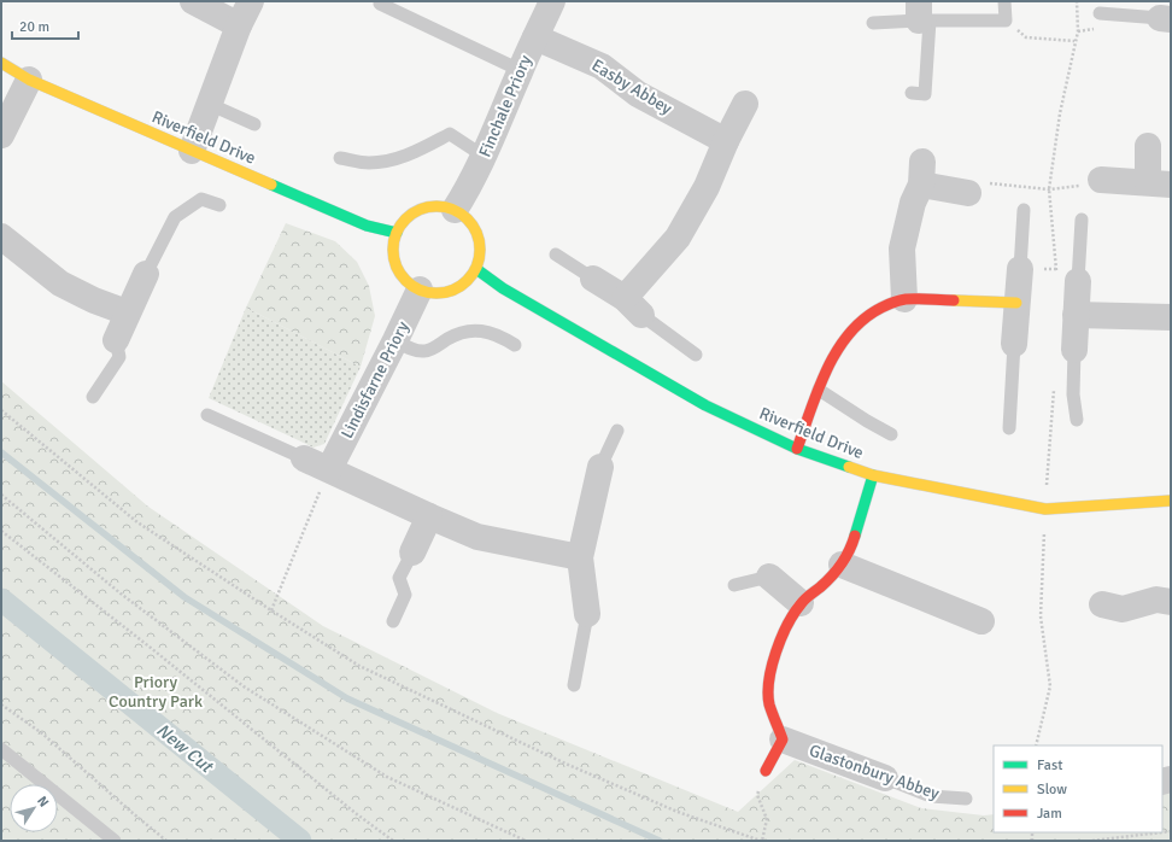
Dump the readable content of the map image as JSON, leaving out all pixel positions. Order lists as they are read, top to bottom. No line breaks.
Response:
{"streets":{"street":["Easby Abbey","Finchale Priory","Riverfield Drive","Lindisfarne Priory","Glastonbury Abbey"]},"crossings":[["Easby Abbey","Finchale Priory"],["Finchale Priory","Riverfield Drive"],["Finchale Priory","Lindisfarne Priory"],["Riverfield Drive","Lindisfarne Priory"]],"water":["New Cut"],"parks":["Priory Country Park"],"legend":["Fast","Slow","Jam"],"scale_bar":"20 m","north":"top right"}
